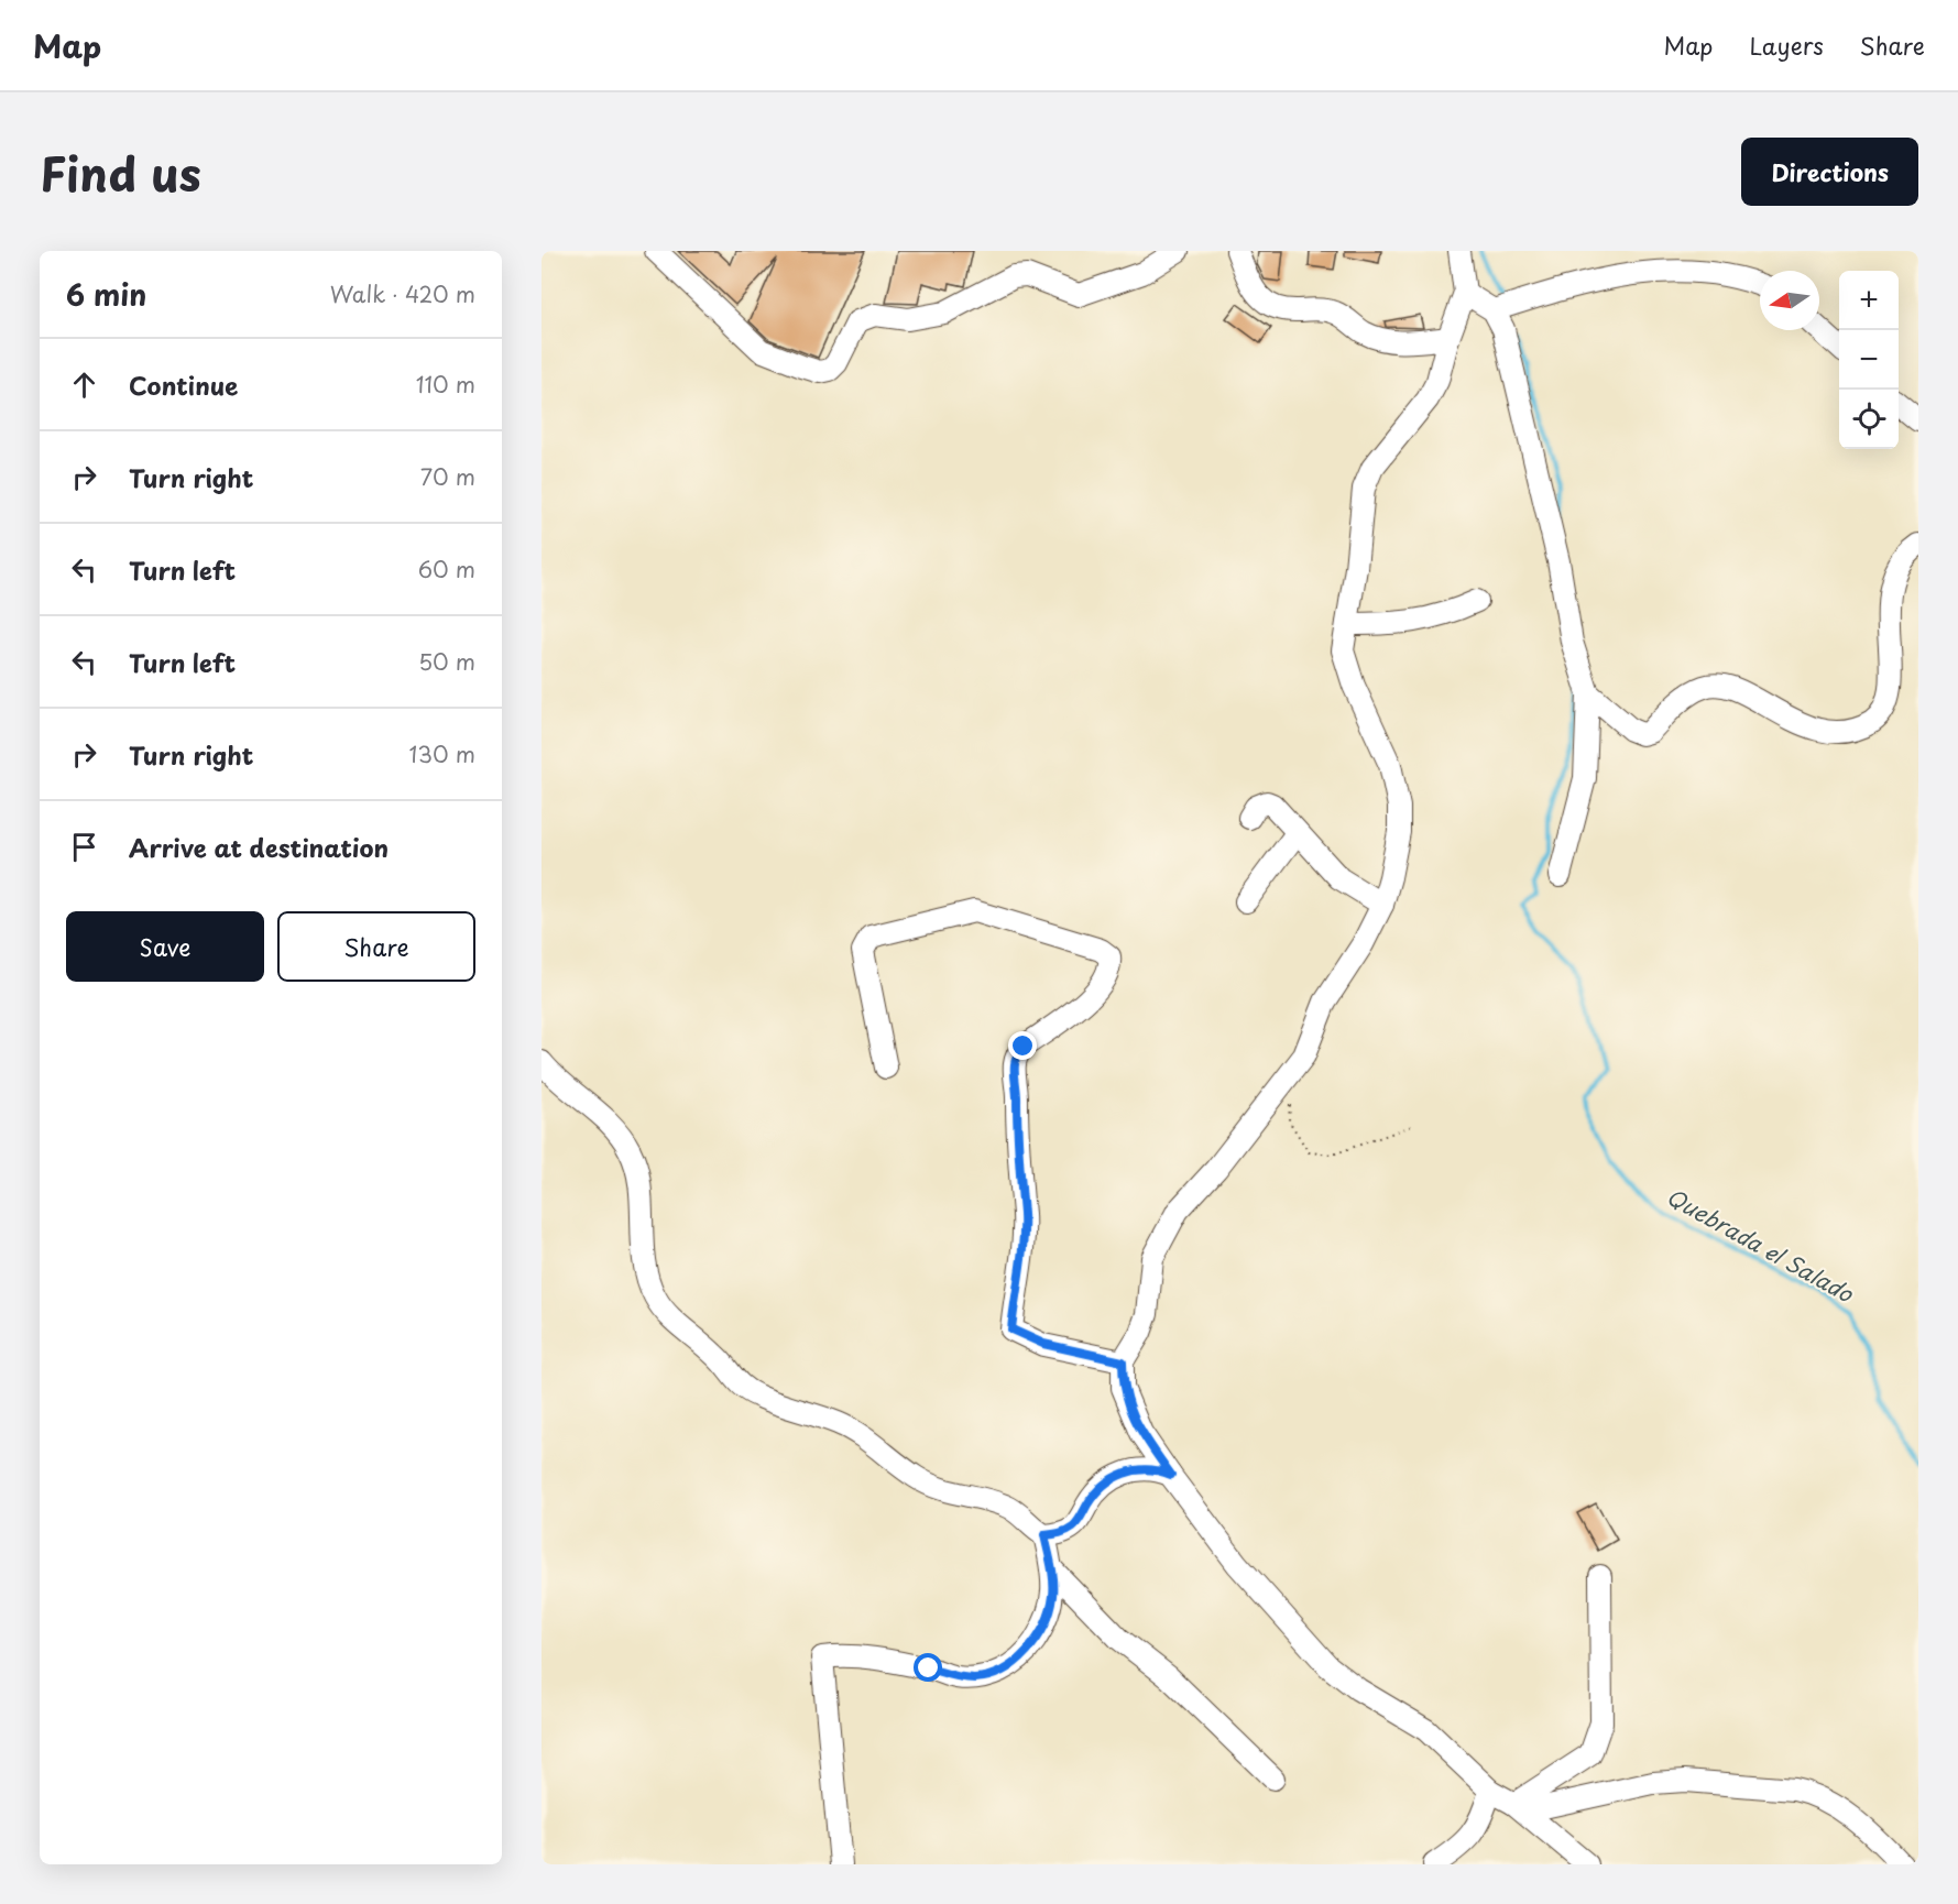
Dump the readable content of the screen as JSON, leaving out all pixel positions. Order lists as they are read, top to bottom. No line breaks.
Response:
{"water":["Quebrada el Salado"],"north":"left","page":{"header":"Map","nav":["Map","Layers","Share"],"title":"Find us","buttons":["Directions",["Save","Share"]],"heading":["6 min","Walk · 420 m"],"map_buttons":["+","−"],"list":[["Continue","110 m"],["Turn right","70 m"],["Turn left","60 m"],["Turn left","50 m"],["Turn right","130 m"],"Arrive at destination"]}}
